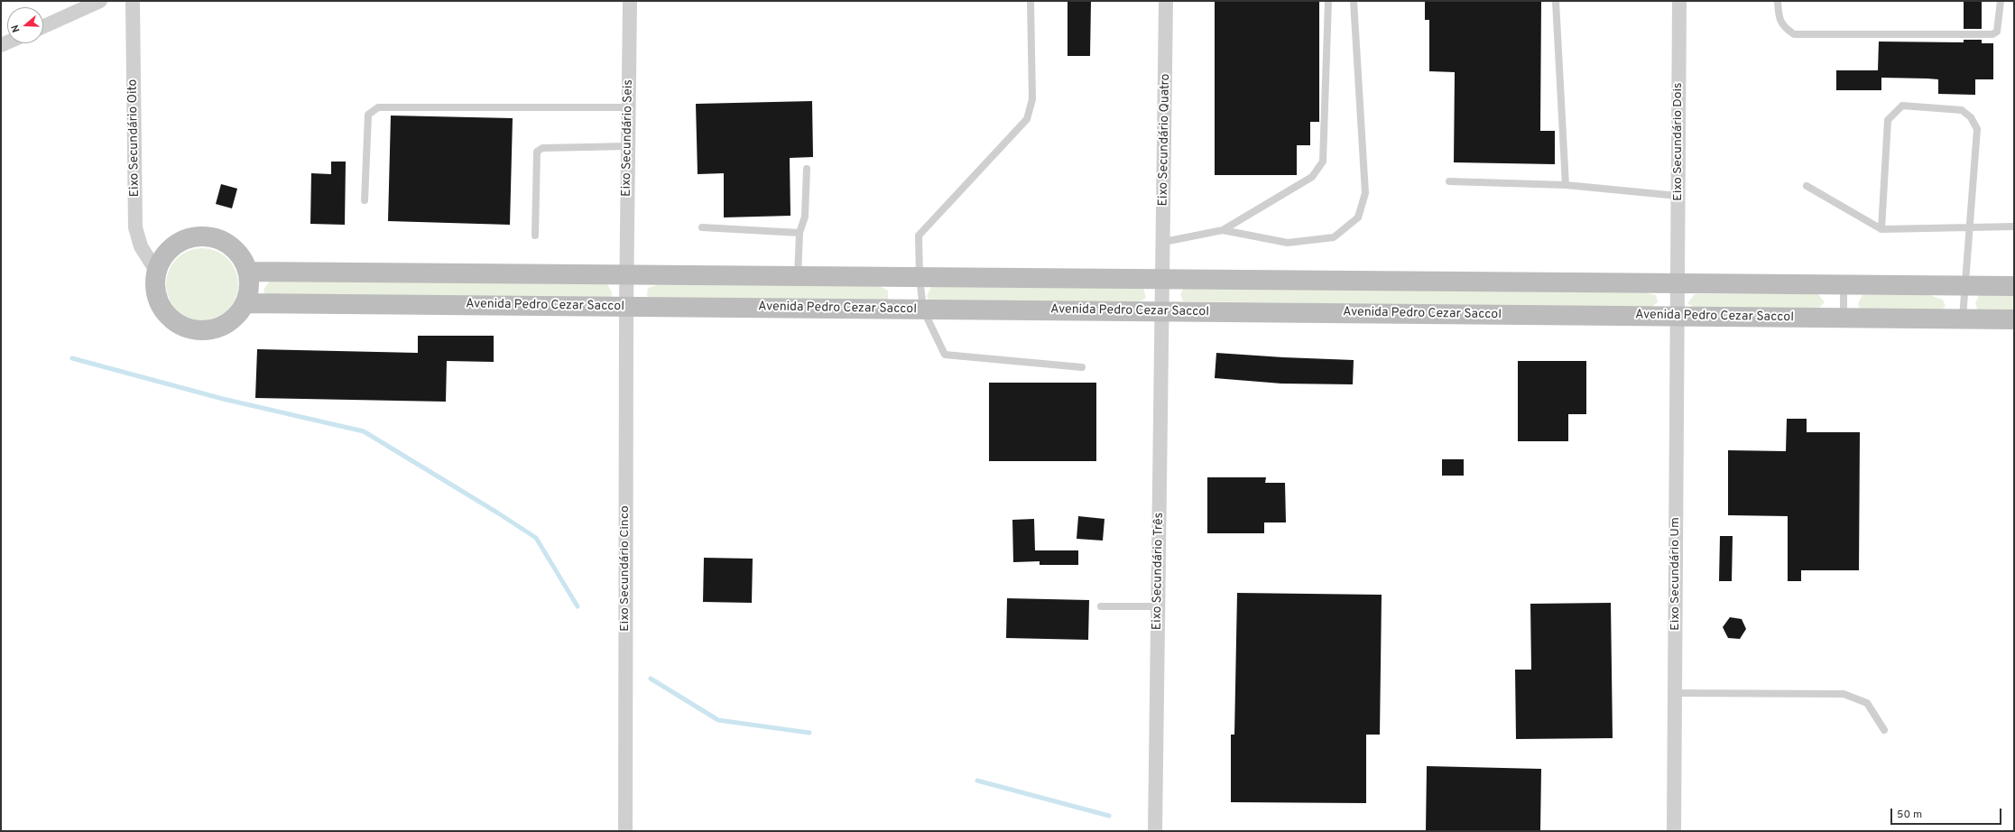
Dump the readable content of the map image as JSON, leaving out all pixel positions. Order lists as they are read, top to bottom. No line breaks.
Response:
{"streets":{"street":["Eixo Secundário Oito","Eixo Secundário Seis","Eixo Secundário Quatro","Eixo Secundário Dois","Avenida Pedro Cezar Saccol","Eixo Secundário Cinco","Eixo Secundário Três","Eixo Secundário Um"]},"crossings":[["Eixo Secundário Oito","Avenida Pedro Cezar Saccol"],["Eixo Secundário Seis","Avenida Pedro Cezar Saccol"],["Eixo Secundário Seis","Eixo Secundário Cinco"],["Eixo Secundário Quatro","Eixo Secundário Três"],["Eixo Secundário Dois","Avenida Pedro Cezar Saccol"],["Eixo Secundário Dois","Eixo Secundário Um"],["Avenida Pedro Cezar Saccol","Eixo Secundário Cinco"],["Avenida Pedro Cezar Saccol","Eixo Secundário Três"],["Avenida Pedro Cezar Saccol","Eixo Secundário Um"]],"scale_bar":"50 m","north":"left"}
